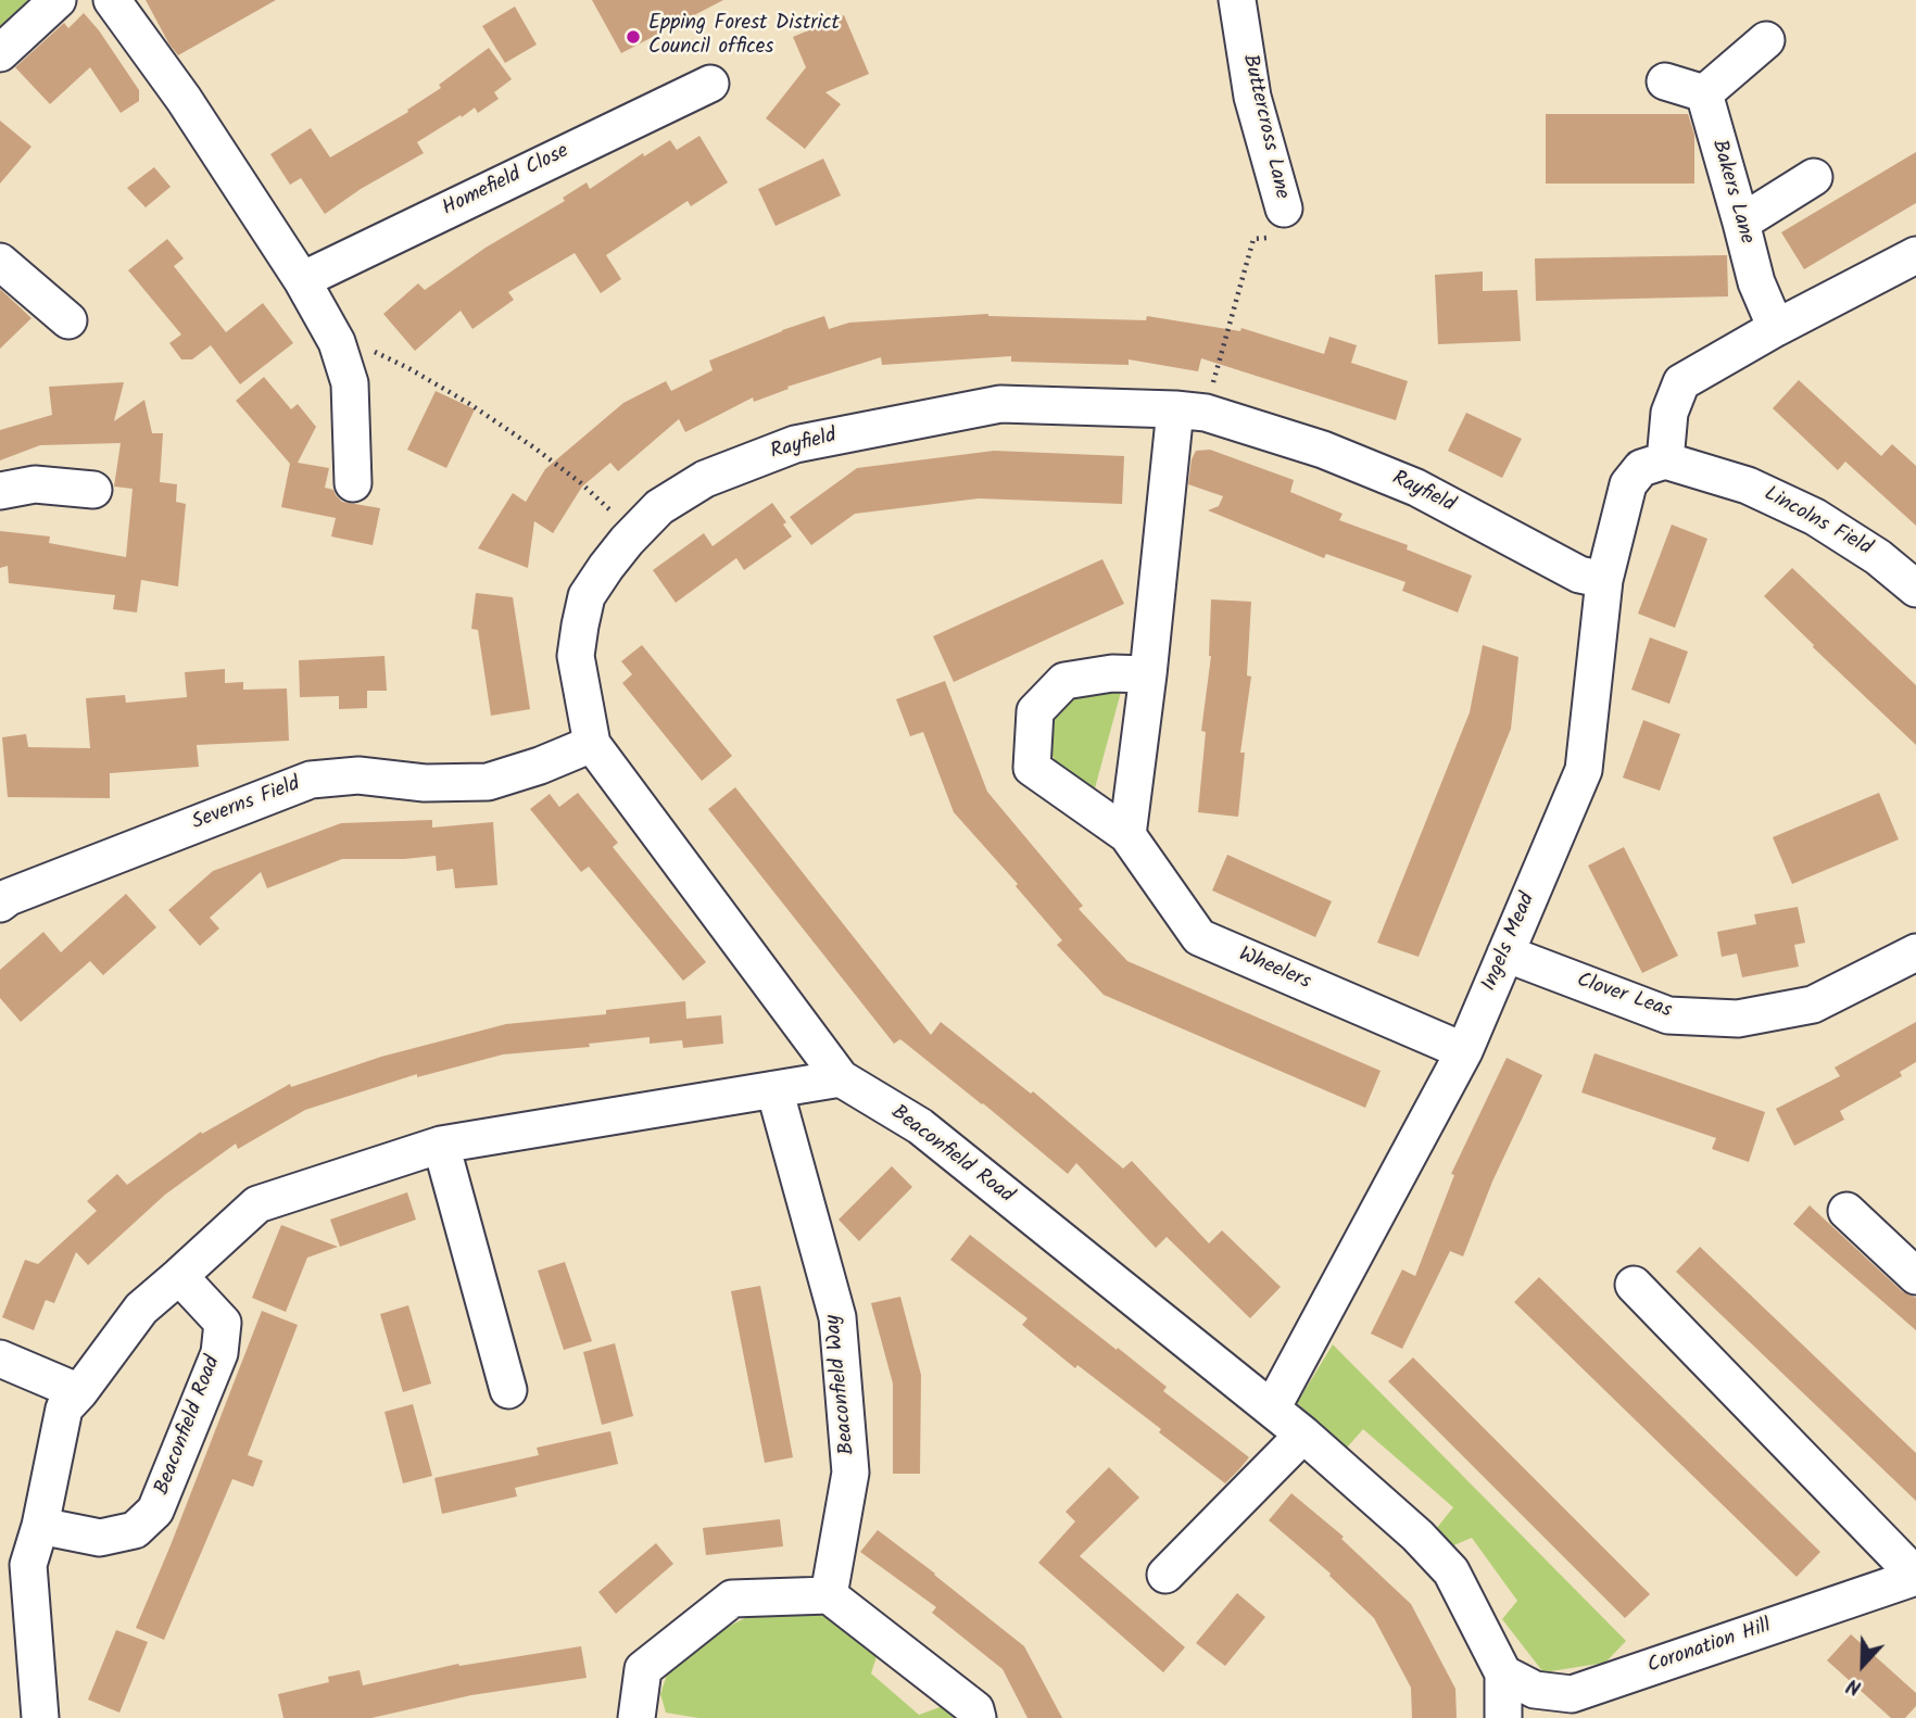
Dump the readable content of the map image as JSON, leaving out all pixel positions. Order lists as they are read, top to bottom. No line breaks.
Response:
{"streets":{"street":["Buttercross Lane","Homefield Close","Bakers Lane","Rayfield","Lincolns Field","Severns Field","Ingels Mead","Wheelers","Clover Leas","Beaconfield Road","Beaconfield Way","Coronation Hill"]},"crossings":[["Rayfield","Severns Field"],["Rayfield","Ingels Mead"],["Rayfield","Beaconfield Road"],["Lincolns Field","Ingels Mead"],["Ingels Mead","Wheelers"],["Ingels Mead","Clover Leas"],["Ingels Mead","Beaconfield Road"],["Beaconfield Road","Coronation Hill"]],"places":["Epping Forest District Council offices"],"north":"bottom"}
